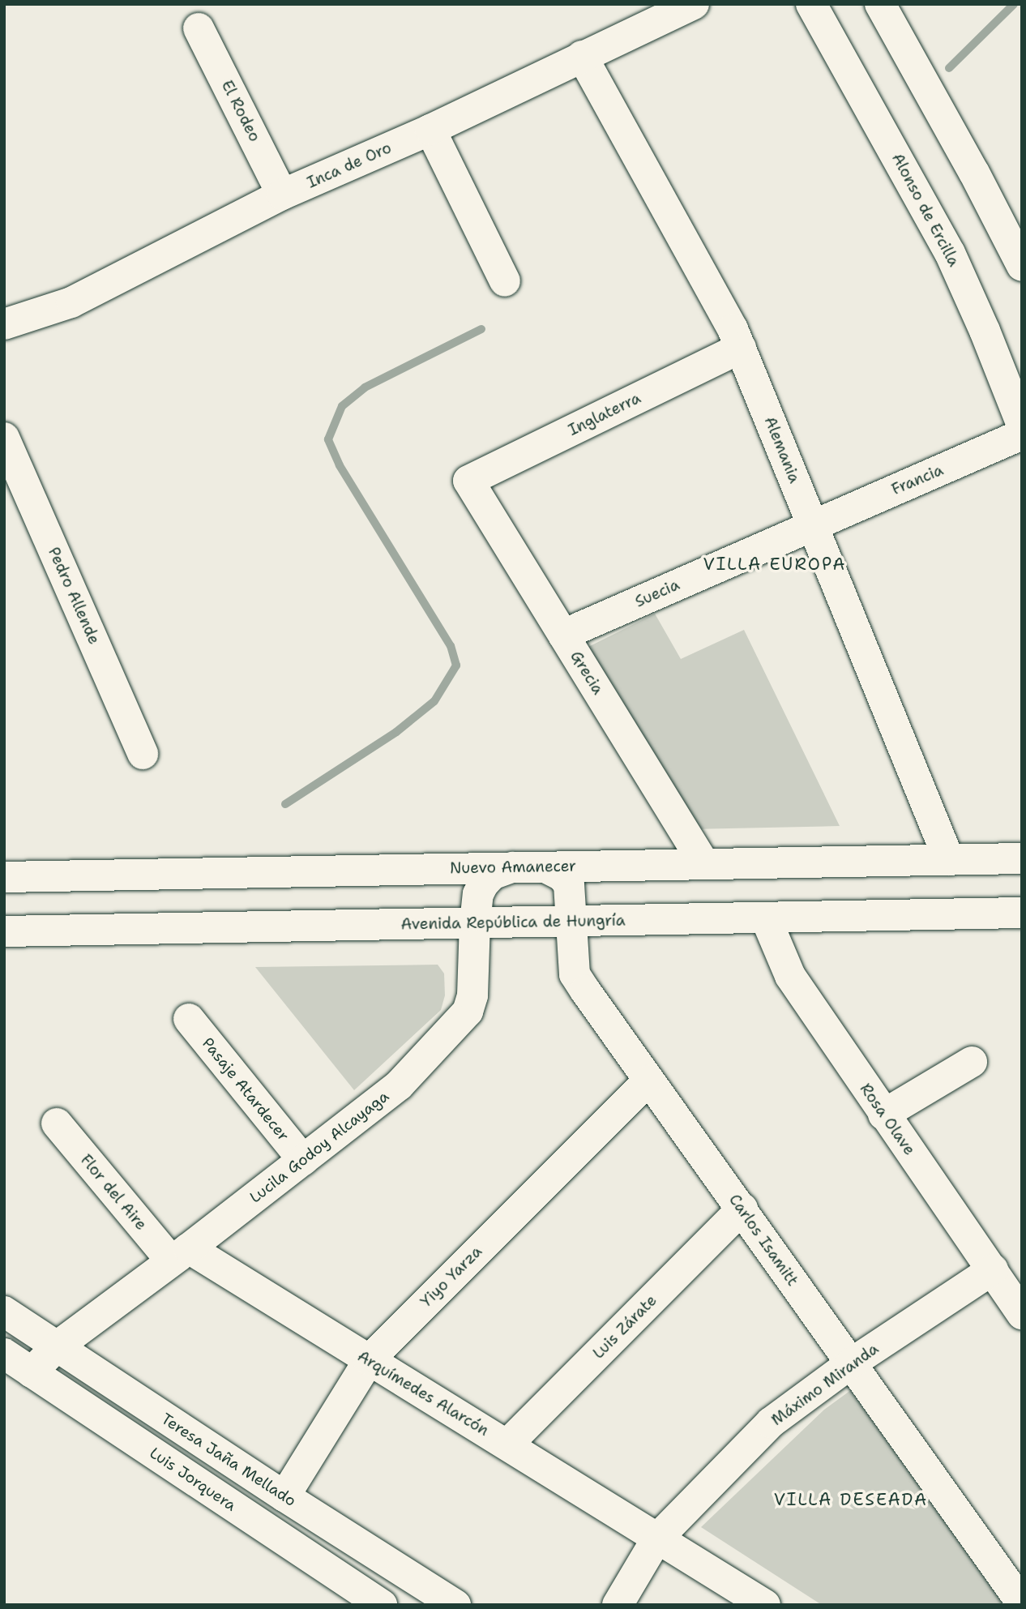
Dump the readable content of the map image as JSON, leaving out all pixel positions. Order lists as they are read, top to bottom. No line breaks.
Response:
{"streets":{"street":["El Rodeo","Inca de Oro","Alonso de Ercilla","Inglaterra","Alemania","Francia","Suecia","Pedro Allende","Grecia","Nuevo Amanecer","Avenida República de Hungría","Pasaje Atardecer","Rosa Olave","Lucila Godoy Alcayaga","Flor del Aire","Carlos Isamitt","Yiyo Yarza","Luis Zárate","Máximo Miranda","Arquímedes Alarcón","Teresa Jaña Mellado","Luis Jorquera"]},"crossings":[["El Rodeo","Inca de Oro"],["Inca de Oro","Alemania"],["Inglaterra","Alemania"],["Inglaterra","Grecia"],["Alemania","Francia"],["Alemania","Suecia"],["Alemania","Nuevo Amanecer"],["Francia","Suecia"],["Suecia","Grecia"],["Grecia","Nuevo Amanecer"],["Nuevo Amanecer","Lucila Godoy Alcayaga"],["Nuevo Amanecer","Carlos Isamitt"],["Avenida República de Hungría","Rosa Olave"],["Avenida República de Hungría","Lucila Godoy Alcayaga"],["Avenida República de Hungría","Carlos Isamitt"],["Pasaje Atardecer","Lucila Godoy Alcayaga"],["Rosa Olave","Máximo Miranda"],["Lucila Godoy Alcayaga","Flor del Aire"],["Lucila Godoy Alcayaga","Arquímedes Alarcón"],["Lucila Godoy Alcayaga","Teresa Jaña Mellado"],["Lucila Godoy Alcayaga","Luis Jorquera"],["Flor del Aire","Arquímedes Alarcón"],["Carlos Isamitt","Yiyo Yarza"],["Carlos Isamitt","Luis Zárate"],["Carlos Isamitt","Máximo Miranda"],["Yiyo Yarza","Arquímedes Alarcón"],["Yiyo Yarza","Teresa Jaña Mellado"],["Luis Zárate","Arquímedes Alarcón"],["Máximo Miranda","Arquímedes Alarcón"]],"districts":["VILLA EUROPA","VILLA DESEADA"]}
